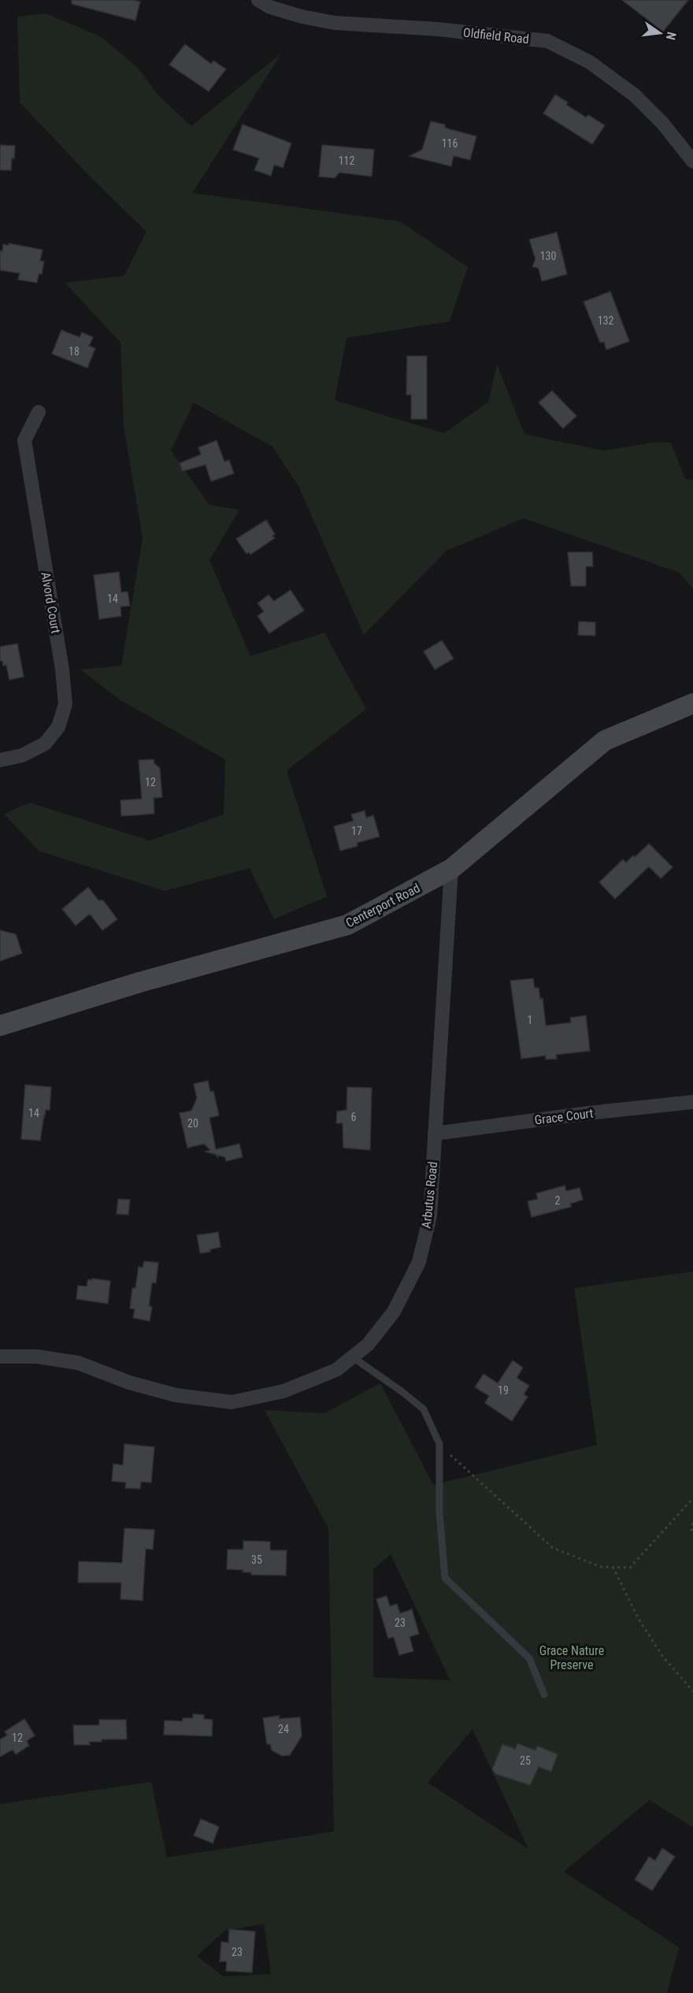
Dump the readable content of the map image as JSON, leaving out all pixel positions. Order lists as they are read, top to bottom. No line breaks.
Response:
{"streets":{"main road":["Centerport Road"],"street":["Oldfield Road","Alvord Court","Grace Court","Arbutus Road"]},"crossings":[["Centerport Road","Arbutus Road"],["Grace Court","Arbutus Road"]],"parks":["Grace Nature Preserve"],"house_numbers":["116","112","130","132","18","14","12","17","1","14","6","20","2","19","35","23","24","12","25","23"],"north":"right"}
